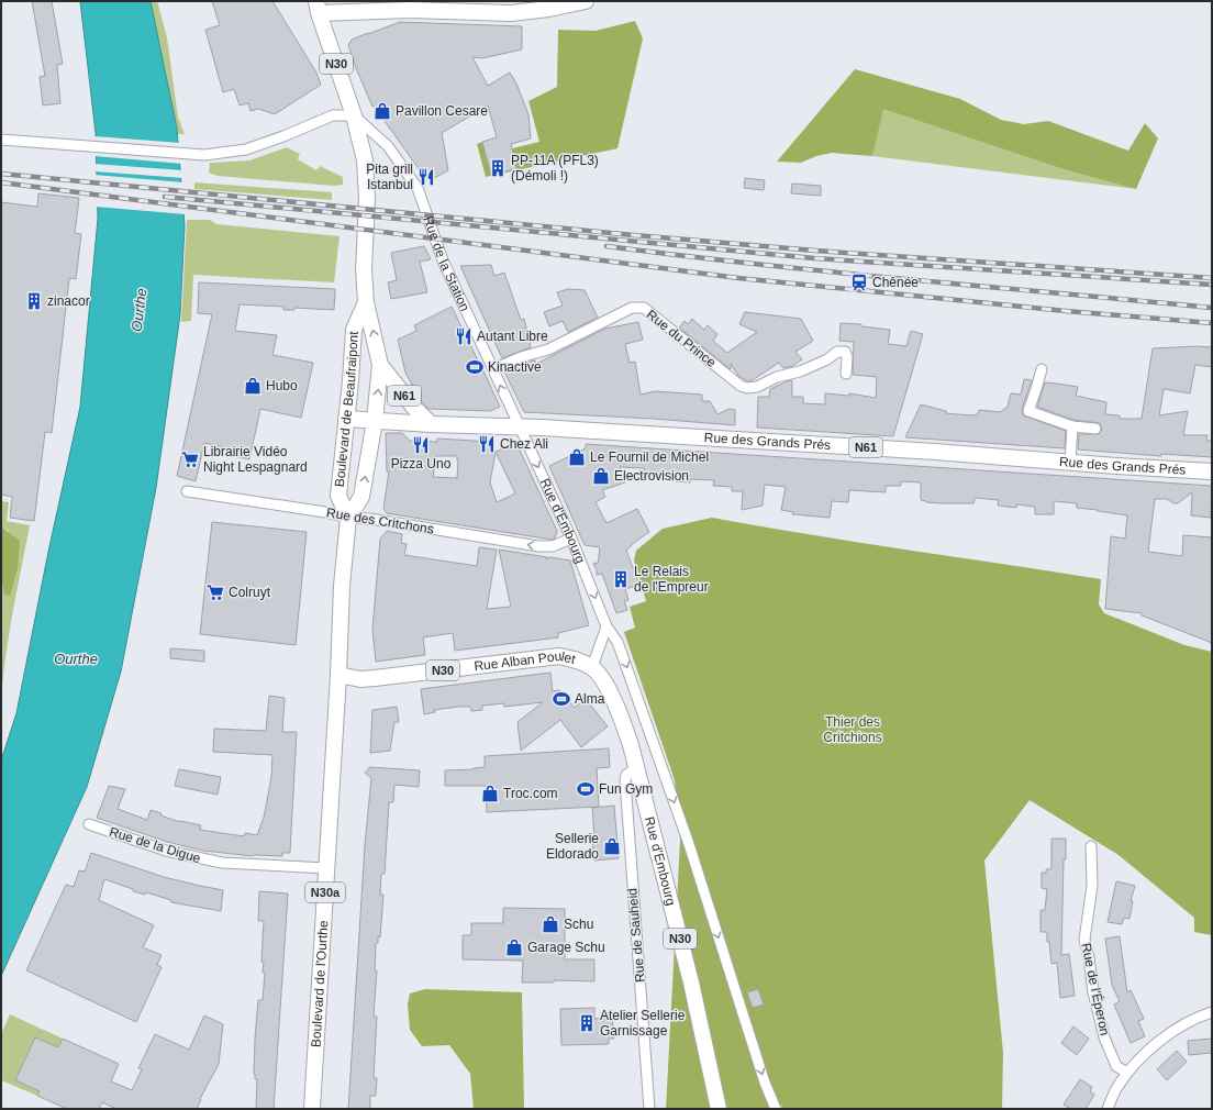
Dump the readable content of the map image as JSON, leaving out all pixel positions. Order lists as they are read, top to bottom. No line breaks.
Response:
{"streets":{"main road":["N30","Rue de la Station","N61","Boulevard de Beaufraipont","Rue des Grands Prés","Rue d'Embourg","Rue Alban Poulet","N30a","Boulevard de l'Ourthe"],"street":["Rue du Prince","Rue des Critchons","Rue de la Digue","Rue de Sauheid","Rue de l'Éperon"]},"crossings":[["Rue de la Station","Rue du Prince"],["Rue de la Station","Boulevard de Beaufraipont"],["Rue de la Station","Rue des Grands Prés"],["Rue de la Station","Rue d'Embourg"],["N61","Boulevard de Beaufraipont"],["N61","Rue des Grands Prés"],["Boulevard de Beaufraipont","Rue des Grands Prés"],["Boulevard de Beaufraipont","Rue des Critchons"],["Boulevard de Beaufraipont","Rue Alban Poulet"],["Boulevard de Beaufraipont","Boulevard de l'Ourthe"],["Rue des Grands Prés","Rue d'Embourg"],["Rue des Critchons","Rue d'Embourg"],["Rue d'Embourg","Rue Alban Poulet"],["Rue d'Embourg","Rue de Sauheid"],["Rue Alban Poulet","Rue de Sauheid"],["Rue Alban Poulet","Boulevard de l'Ourthe"],["Rue de la Digue","Boulevard de l'Ourthe"]],"one_way":["Rue des Critchons","Rue d'Embourg"],"water":["Ourthe"],"parks":["Thier des Critchions"],"places":{"shop":["Pavillon Cesare","Hubo","Le Fournil de Michel","Electrovision","Troc.com","Sellerie Eldorado","Schu","Garage Schu"],"building":["PP-11A (PFL3) (Démoli !)","zinacor","Le Relais de l'Empreur","Atelier Sellerie Garnissage"],"restaurant":["Pita grill Istanbul","Autant Libre","Chez Ali","Pizza Uno"],"station":["Chênée"],"sports":["Kinactive","Alma","Fun Gym"],"supermarket":["Librairie Vidéo Night Lespagnard","Colruyt"]}}
